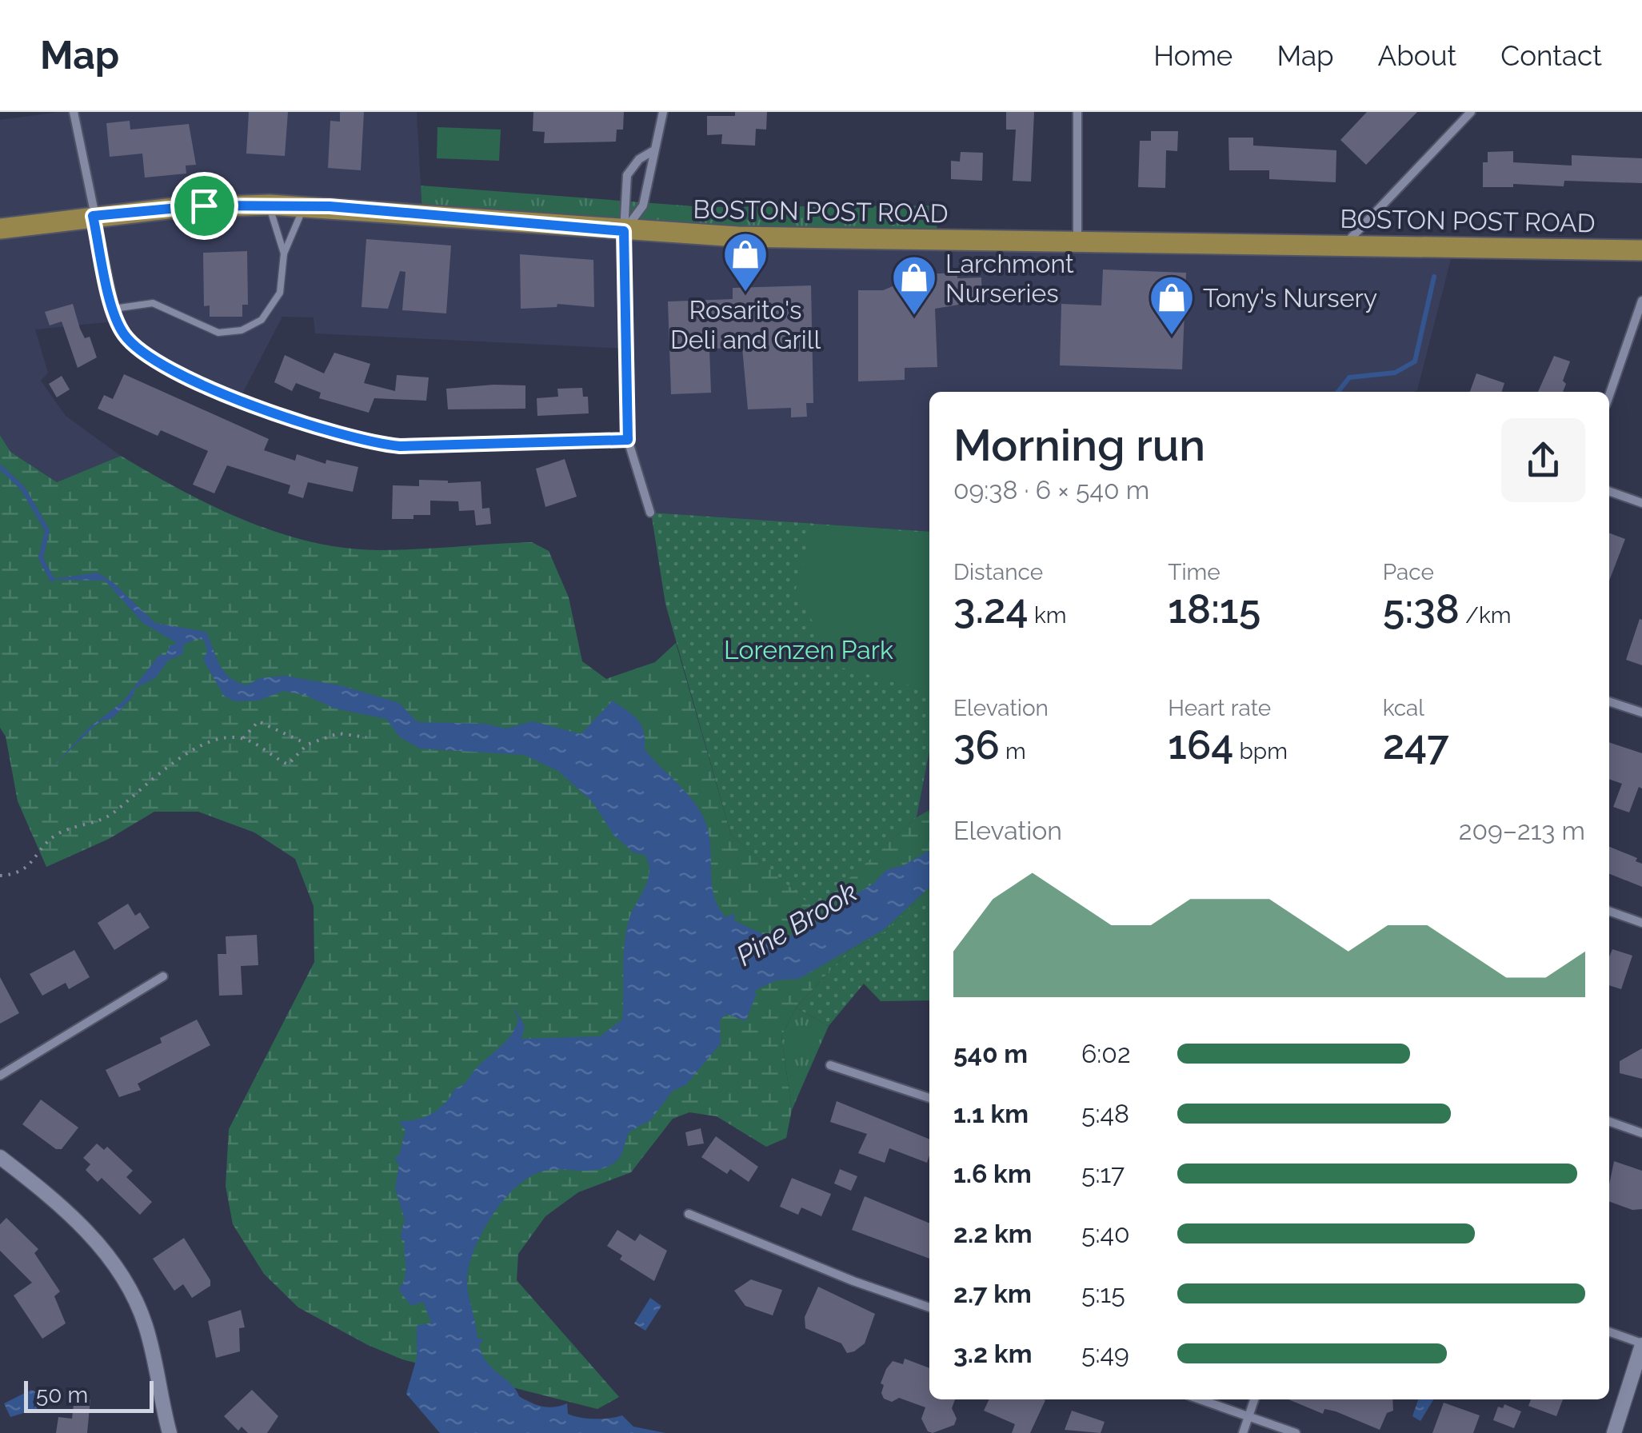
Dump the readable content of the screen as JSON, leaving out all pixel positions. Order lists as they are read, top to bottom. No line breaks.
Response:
{"streets":{"main road":["BOSTON POST ROAD"]},"water":["Pine Brook"],"parks":["Lorenzen Park"],"places":{"shop":["Rosarito's Deli and Grill","Larchmont Nurseries","Tony's Nursery"]},"scale_bar":"50 m","page":{"header":"Map","nav":["Home","Map","About","Contact"],"heading":["Morning run","09:38 · 6 × 540 m"],"stats":[["Distance","3.24 km"],["Time","18:15"],["Pace","5:38 /km"],["Elevation","36 m"],["Heart rate","164 bpm"],["kcal","247"]],"chart":["Elevation","209–213 m"],"list":[{"name":"540 m","note":"6:02"},{"name":"1.1 km","note":"5:48"},{"name":"1.6 km","note":"5:17"},{"name":"2.2 km","note":"5:40"},{"name":"2.7 km","note":"5:15"},{"name":"3.2 km","note":"5:49"}],"scale":"50 m"}}
